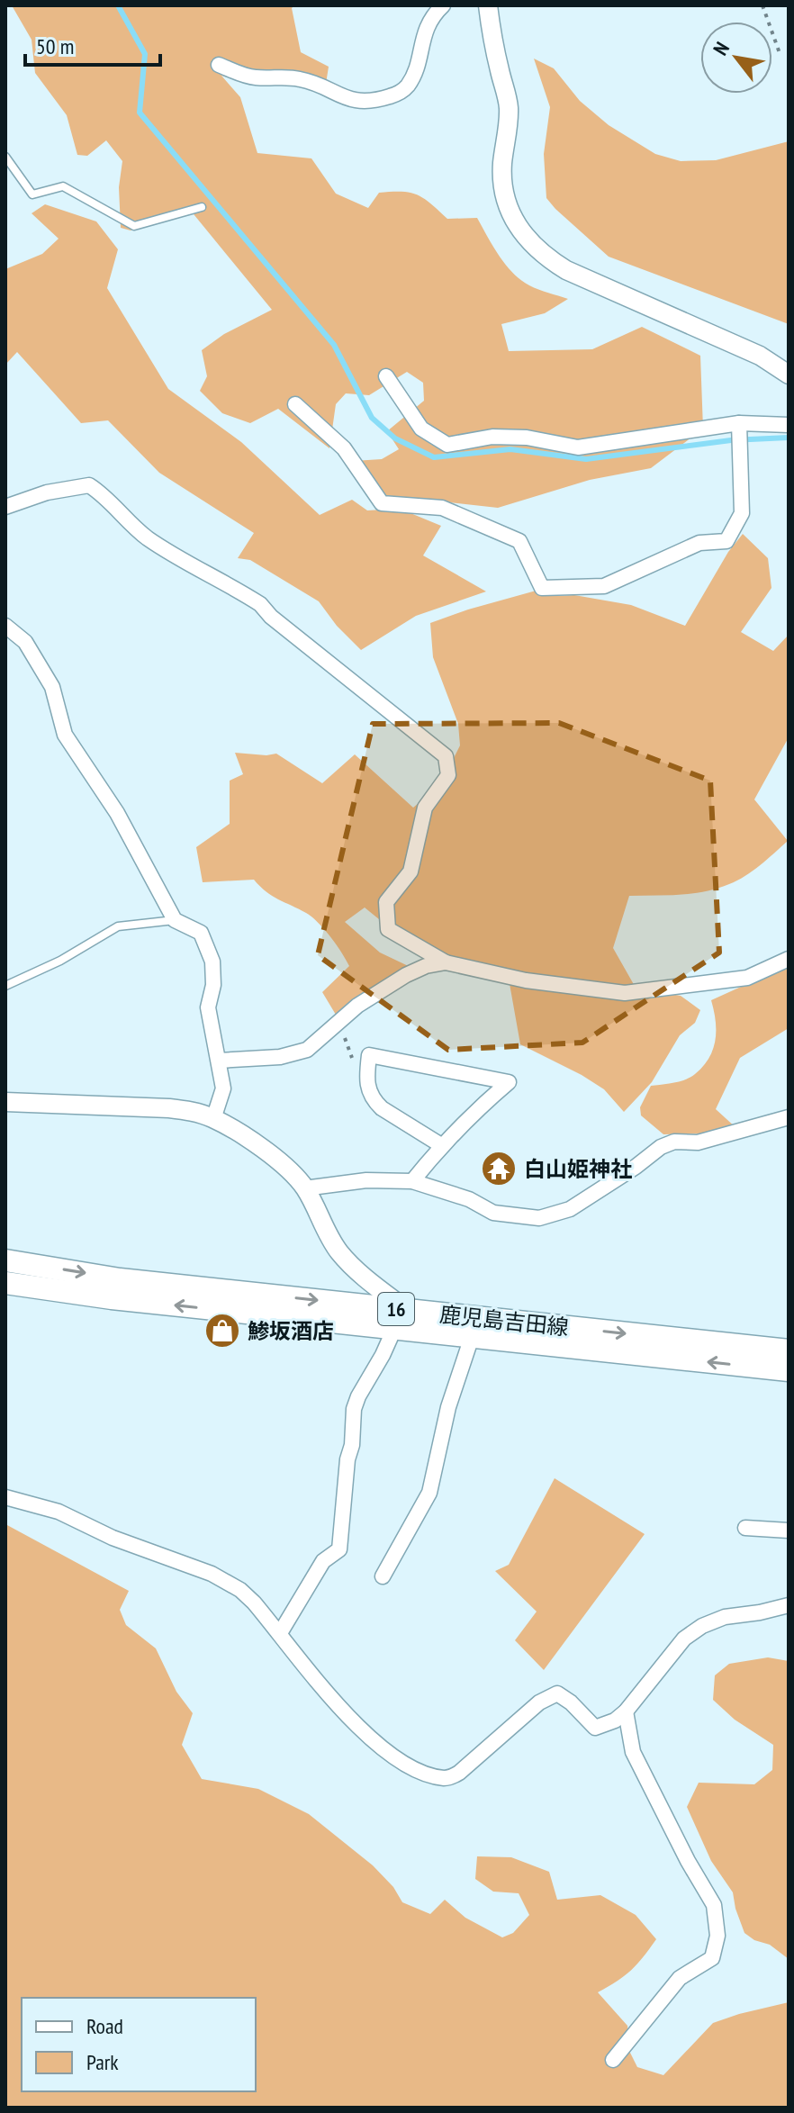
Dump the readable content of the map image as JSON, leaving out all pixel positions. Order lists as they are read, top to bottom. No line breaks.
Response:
{"streets":{"main road":["16","鹿児島吉田線"]},"places":{"temple":["白山姫神社"],"shop":["鯵坂酒店"]},"legend":["Road","Park"],"scale_bar":"50 m","north":"top left"}
